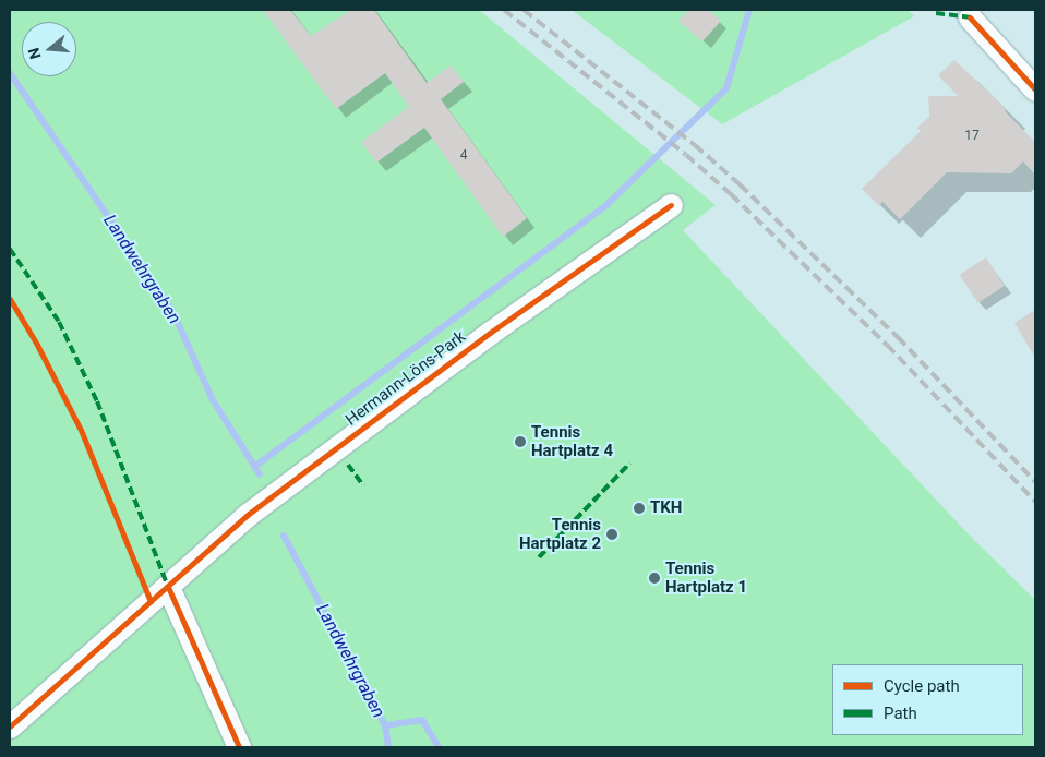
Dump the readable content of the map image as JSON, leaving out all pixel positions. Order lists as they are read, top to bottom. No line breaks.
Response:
{"streets":{"street":["Hermann-Löns-Park"]},"water":["Landwehrgraben"],"places":["Tennis Hartplatz 4","TKH","Tennis Hartplatz 2","Tennis Hartplatz 1"],"house_numbers":["17","4"],"legend":["Cycle path","Path"],"north":"left"}
